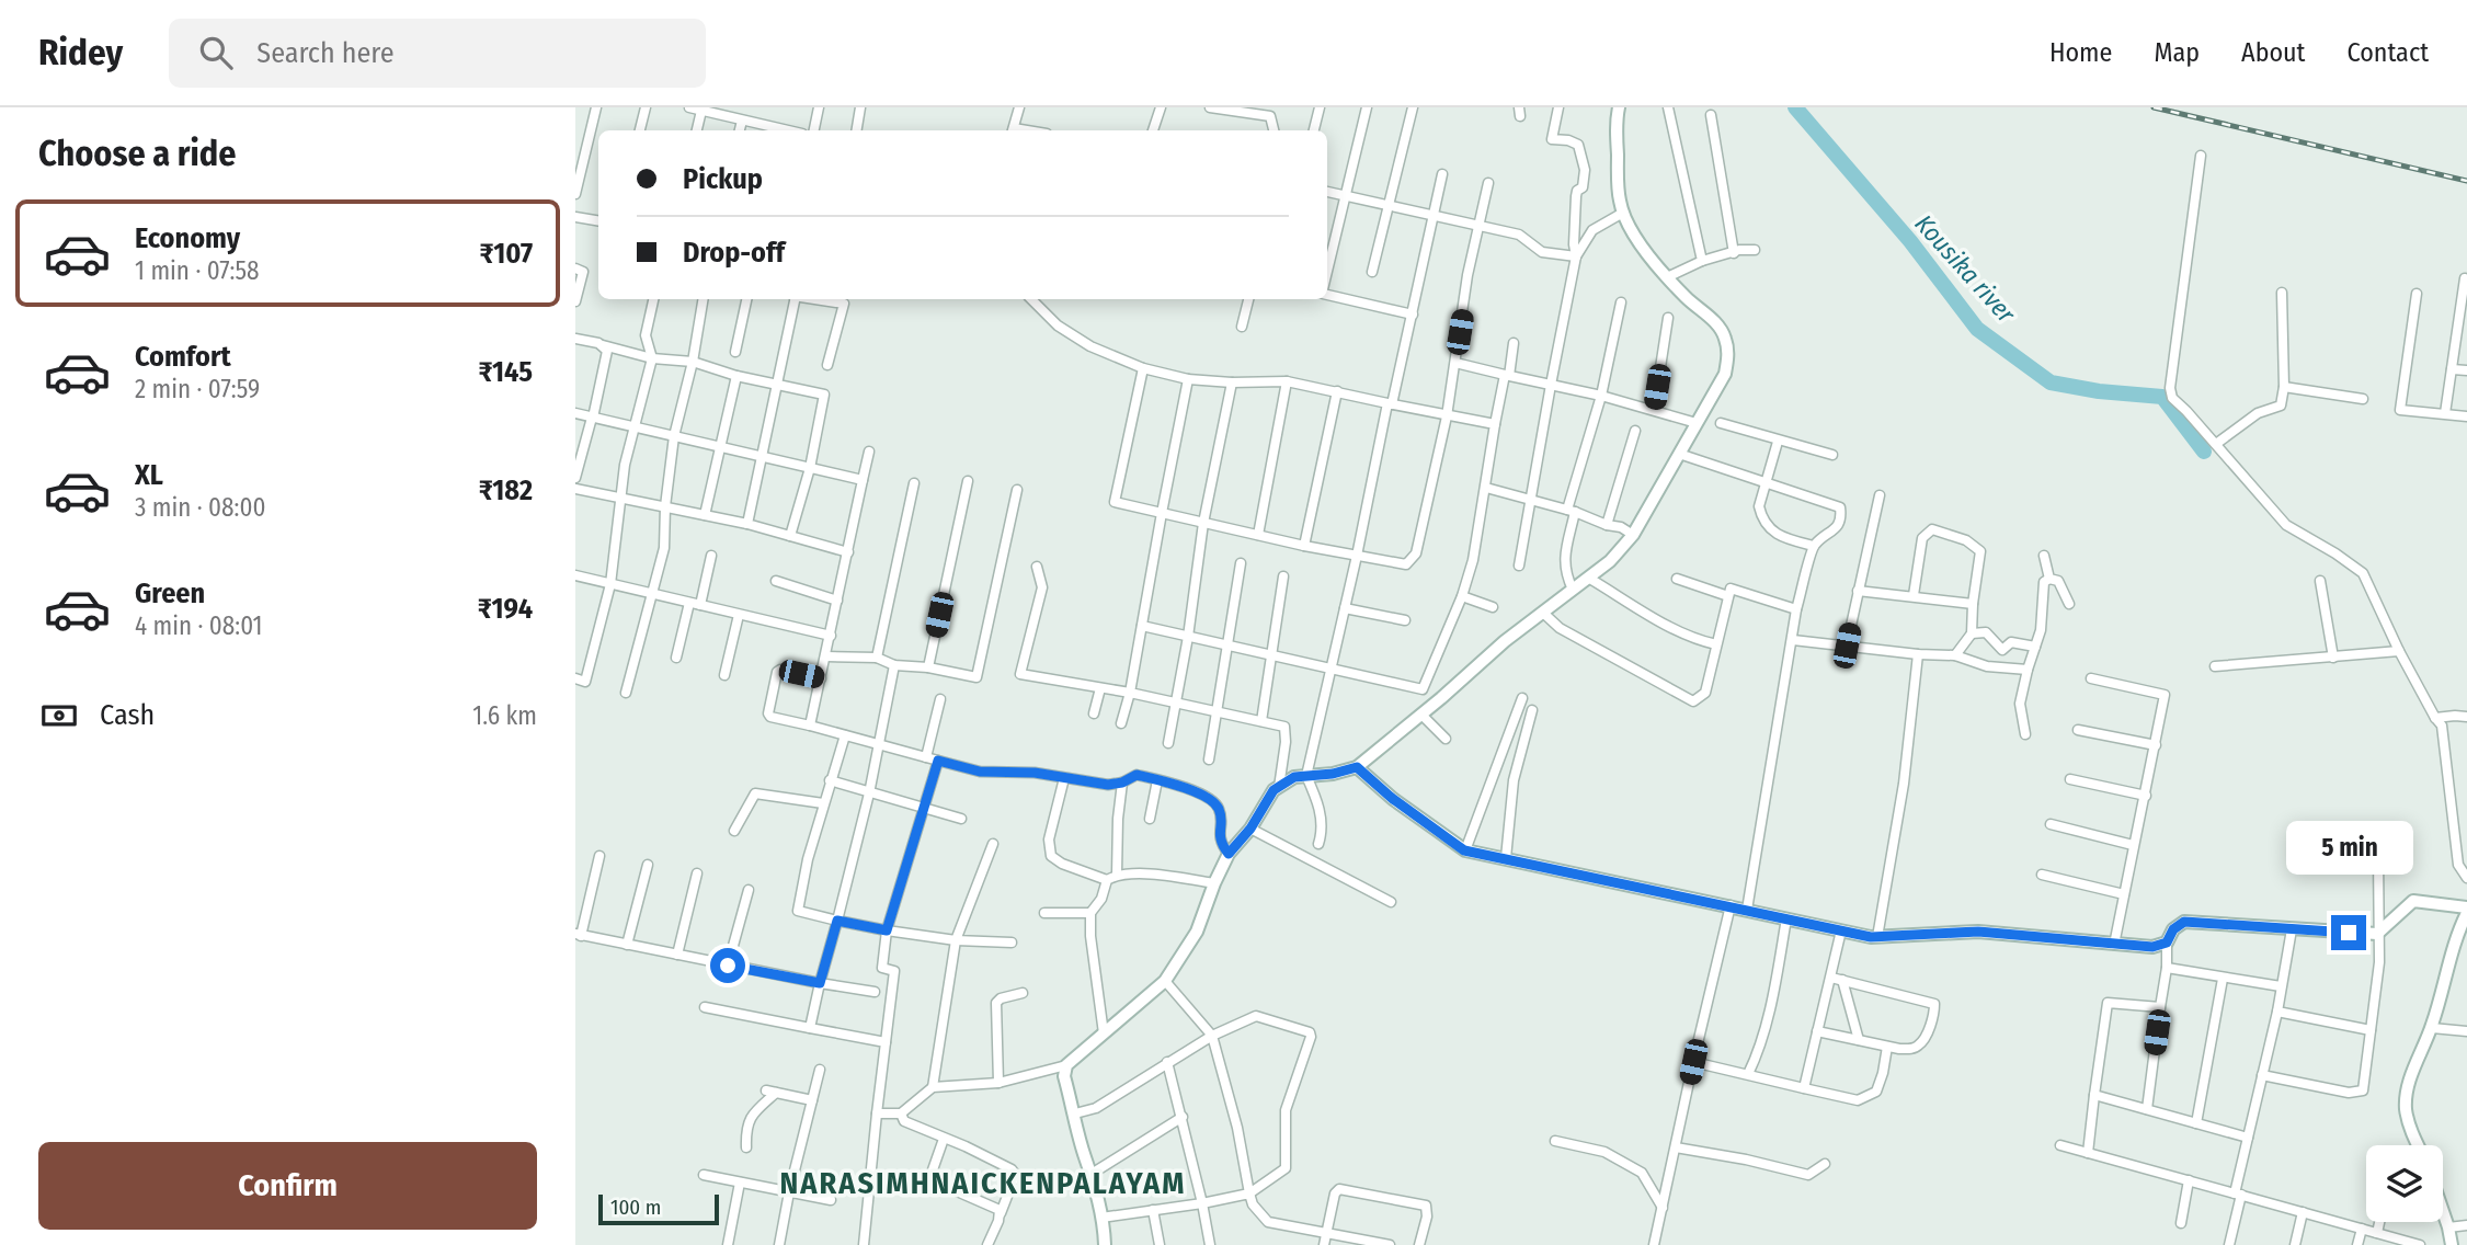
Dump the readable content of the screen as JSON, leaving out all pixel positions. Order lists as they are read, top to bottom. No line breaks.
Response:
{"districts":["NARASIMHNAICKENPALAYAM"],"water":["Kousika river"],"scale_bar":"100 m","page":{"header":"Ridey","search":"Search here","nav":["Home","Map","About","Contact"],"heading":"Choose a ride","banner":["Pickup","Drop-off"],"list":[{"name":"Economy","note":"1 min · 07:58","value":"₹107"},{"name":"Comfort","note":"2 min · 07:59","value":"₹145"},{"name":"XL","note":"3 min · 08:00","value":"₹182"},{"name":"Green","note":"4 min · 08:01","value":"₹194"}],"pay":["Cash","1.6 km"],"bubble":"5 min","buttons":"Confirm","scale":"100 m"}}
